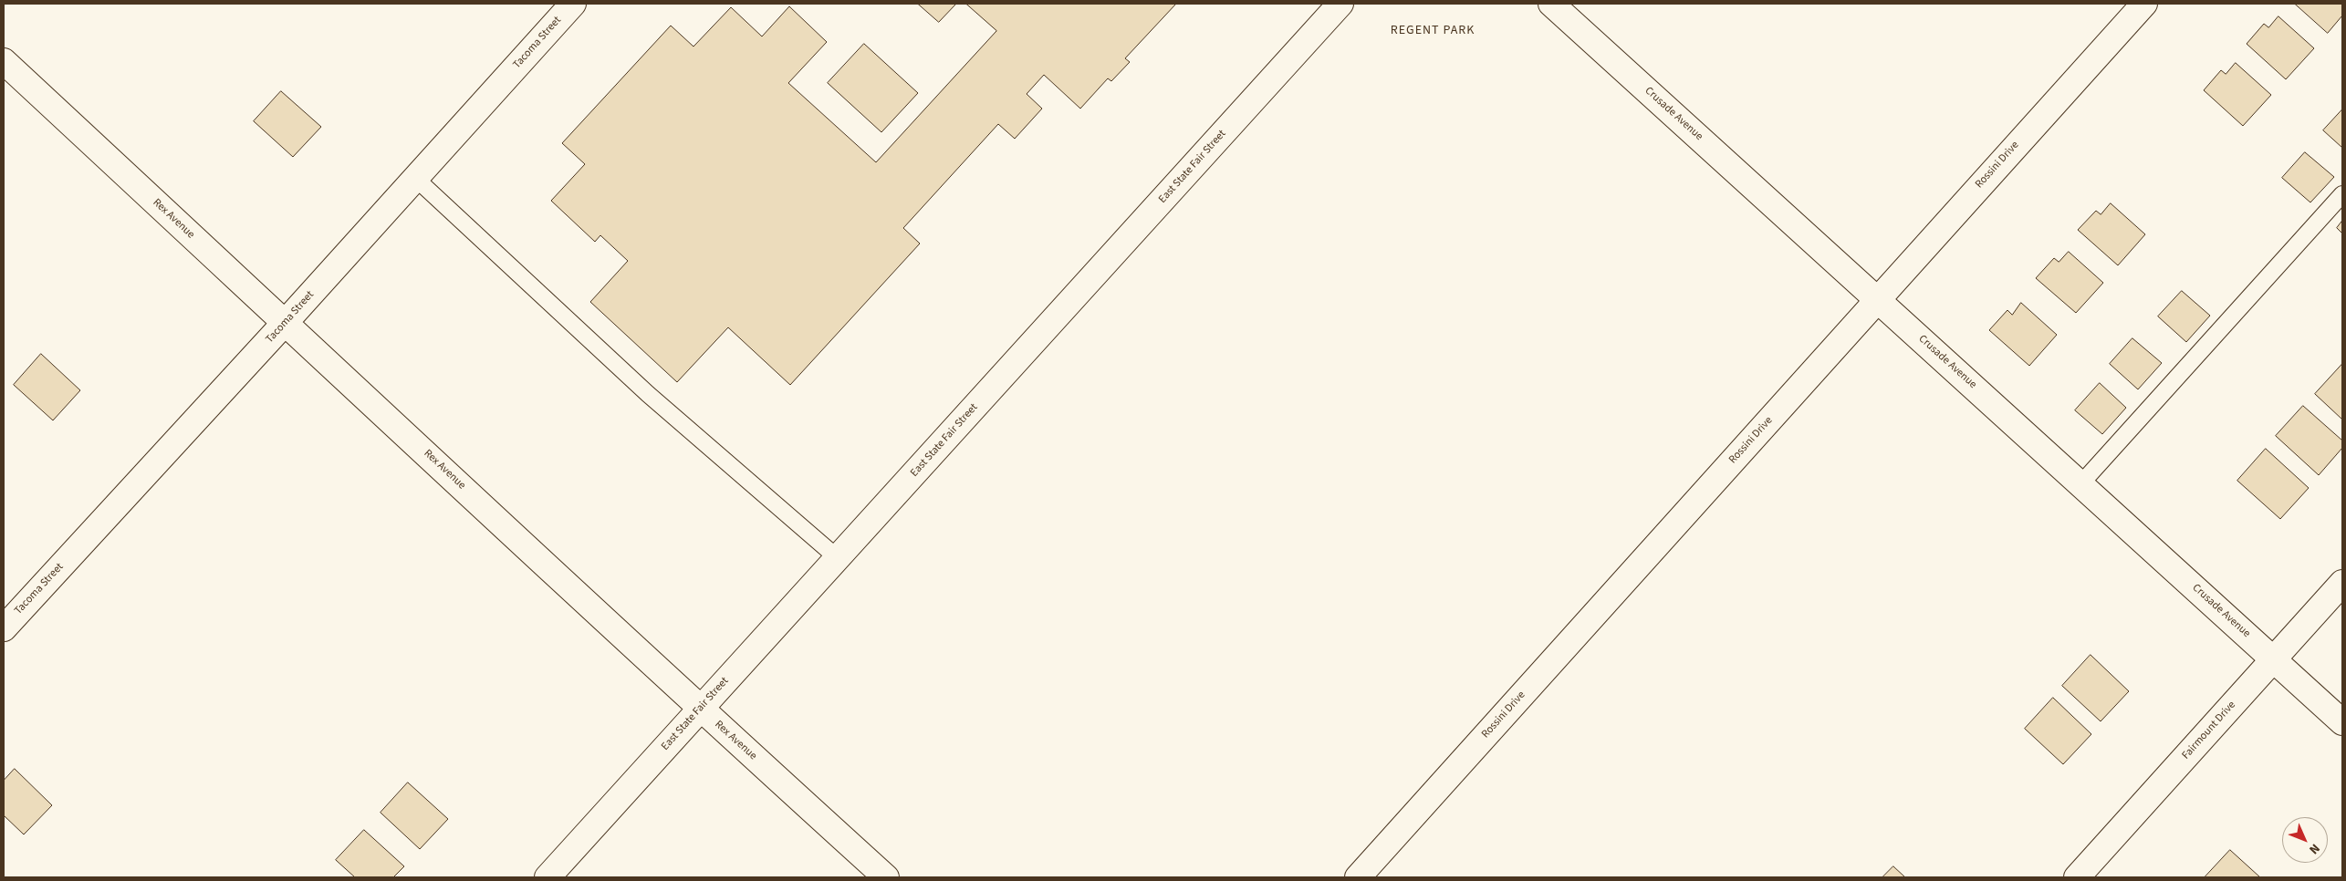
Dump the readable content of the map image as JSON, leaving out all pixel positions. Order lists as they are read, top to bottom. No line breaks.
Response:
{"streets":{"street":["Tacoma Street","Crusade Avenue","Rossini Drive","East State Fair Street","Rex Avenue","Fairmount Drive"]},"crossings":[["Tacoma Street","Rex Avenue"],["Crusade Avenue","Rossini Drive"],["Crusade Avenue","Fairmount Drive"],["East State Fair Street","Rex Avenue"]],"districts":["REGENT PARK"],"north":"bottom right"}
